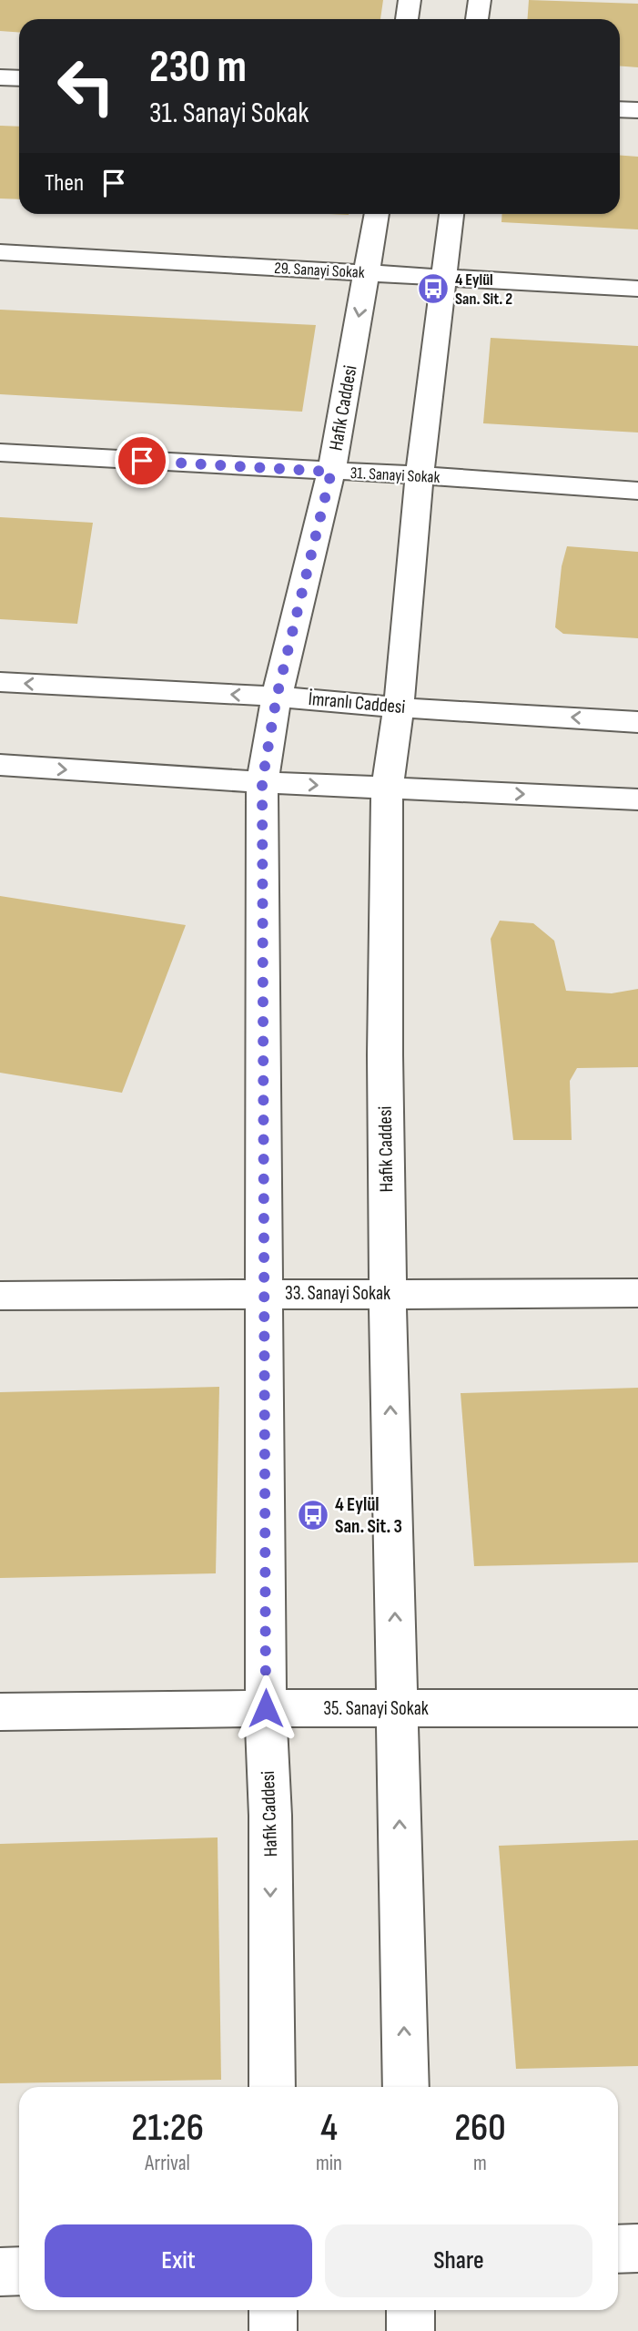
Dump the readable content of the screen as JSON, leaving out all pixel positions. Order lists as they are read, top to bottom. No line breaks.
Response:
{"streets":{"street":["29. Sanayi Sokak","Hafik Caddesi","31. Sanayi Sokak","İmranlı Caddesi","33. Sanayi Sokak","35. Sanayi Sokak"]},"crossings":[["29. Sanayi Sokak","Hafik Caddesi"],["Hafik Caddesi","31. Sanayi Sokak"],["Hafik Caddesi","İmranlı Caddesi"],["Hafik Caddesi","33. Sanayi Sokak"],["Hafik Caddesi","35. Sanayi Sokak"]],"places":{"bus stop":["4 Eylül San. Sit. 2","4 Eylül San. Sit. 3"]},"page":{"turn":["230 m","31. Sanayi Sokak"],"then":"Then","eta":["21:26","Arrival","4","min","260","m"],"buttons":["Exit","Share"]}}
